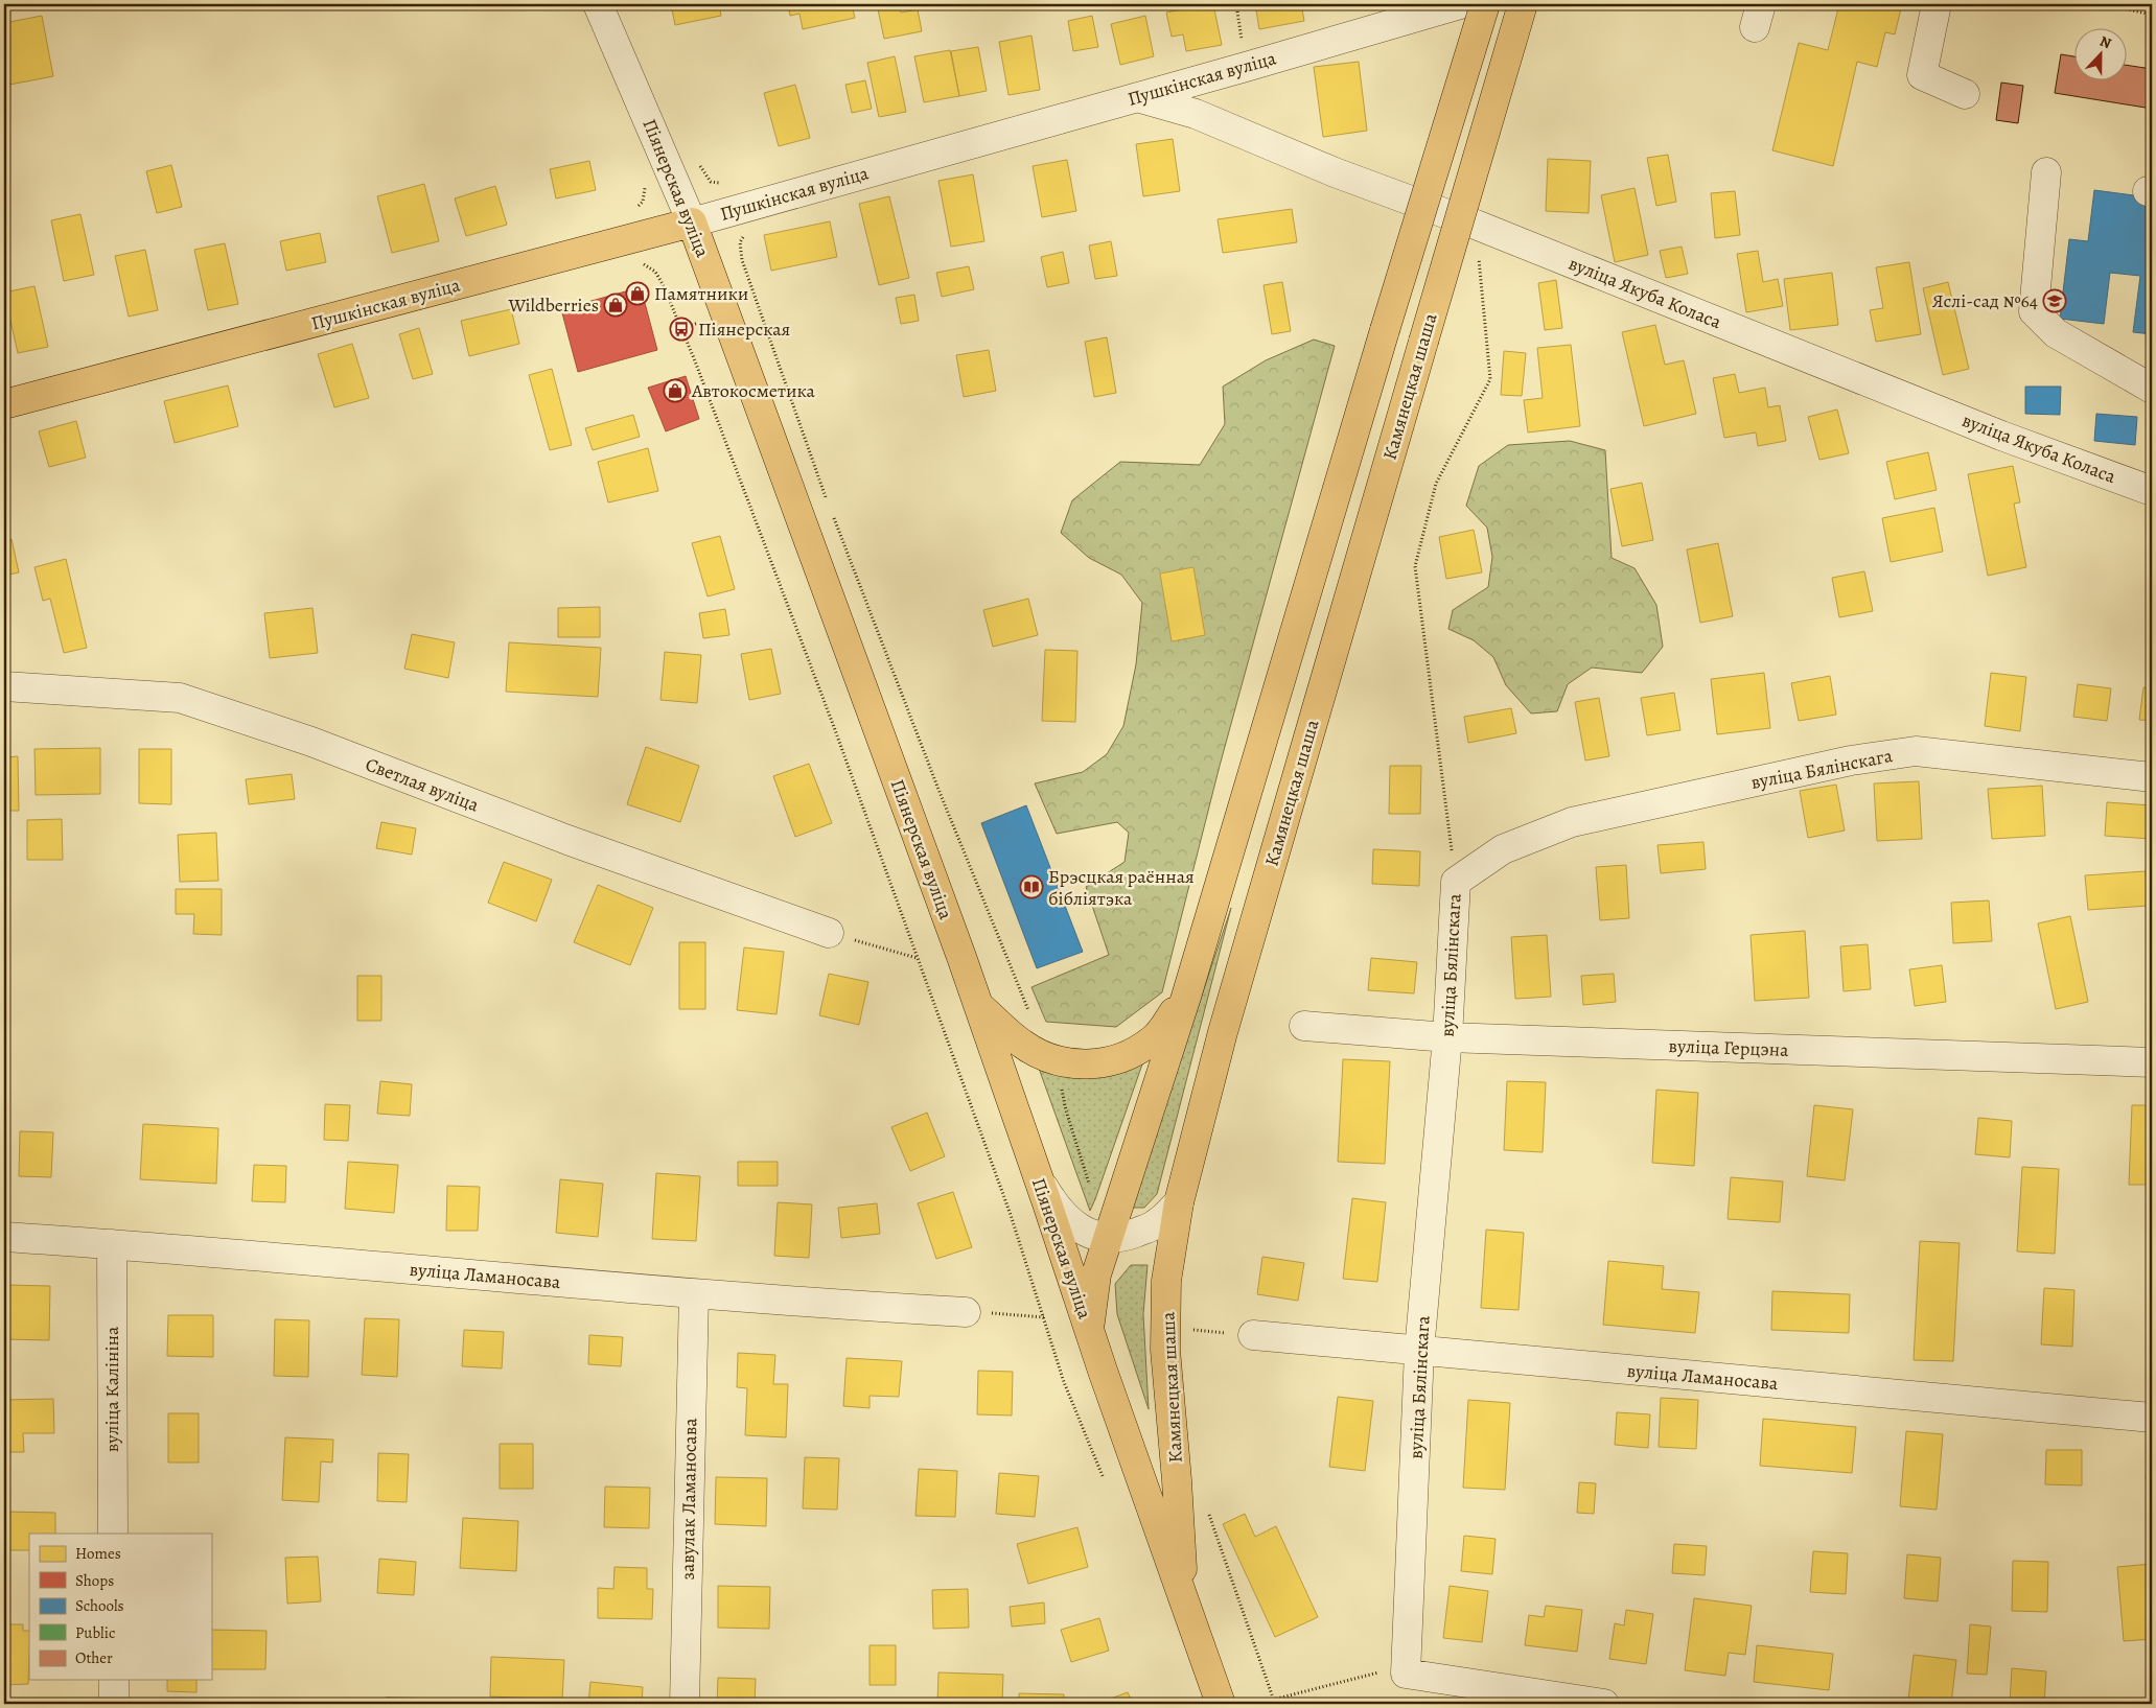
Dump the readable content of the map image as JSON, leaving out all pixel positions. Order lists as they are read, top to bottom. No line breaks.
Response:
{"streets":{"main road":["Пушкінская вуліца","Піянерская вуліца","Камянецкая шаша"],"street":["вуліца Якуба Коласа","вуліца Бялінскага","Светлая вуліца","вуліца Герцэна","вуліца Ламаносава","вуліца Калініна","завулак Ламаносава"]},"crossings":[["Пушкінская вуліца","Піянерская вуліца"],["Пушкінская вуліца","вуліца Якуба Коласа"],["Піянерская вуліца","Камянецкая шаша"],["вуліца Бялінскага","вуліца Герцэна"],["вуліца Бялінскага","вуліца Ламаносава"],["вуліца Ламаносава","вуліца Калініна"],["вуліца Ламаносава","завулак Ламаносава"]],"places":{"shop":["Памятники","Wildberries","Автокосметика"],"school or university":["Яслі-сад №64"],"bus stop":["Піянерская"],"library":["Брэсцкая раённая бібліятэка"]},"legend":["Homes","Shops","Schools","Public","Other"],"north":"top"}
